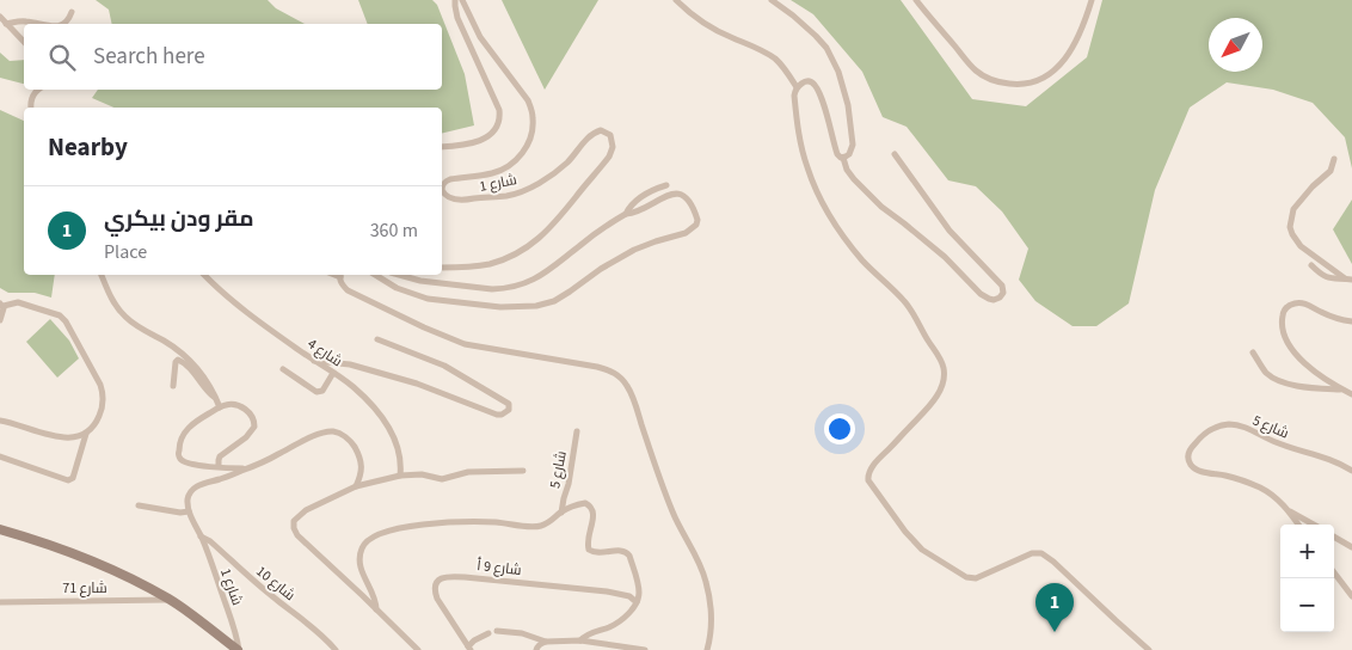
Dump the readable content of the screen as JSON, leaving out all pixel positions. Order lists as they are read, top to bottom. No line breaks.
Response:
{"streets":{"street":["شارع 1","شارع 4","شارع 5","شارع 9 أ","شارع 10","شارع 71"]},"crossings":[["شارع 1","شارع 10"]],"north":"bottom left","page":{"search":"Search here","heading":"Nearby","list":[{"mark":"1","name":"مقر ودن بيكري","note":"Place","value":"360 m"}],"map_buttons":["+","−"],"pins":"1"}}
